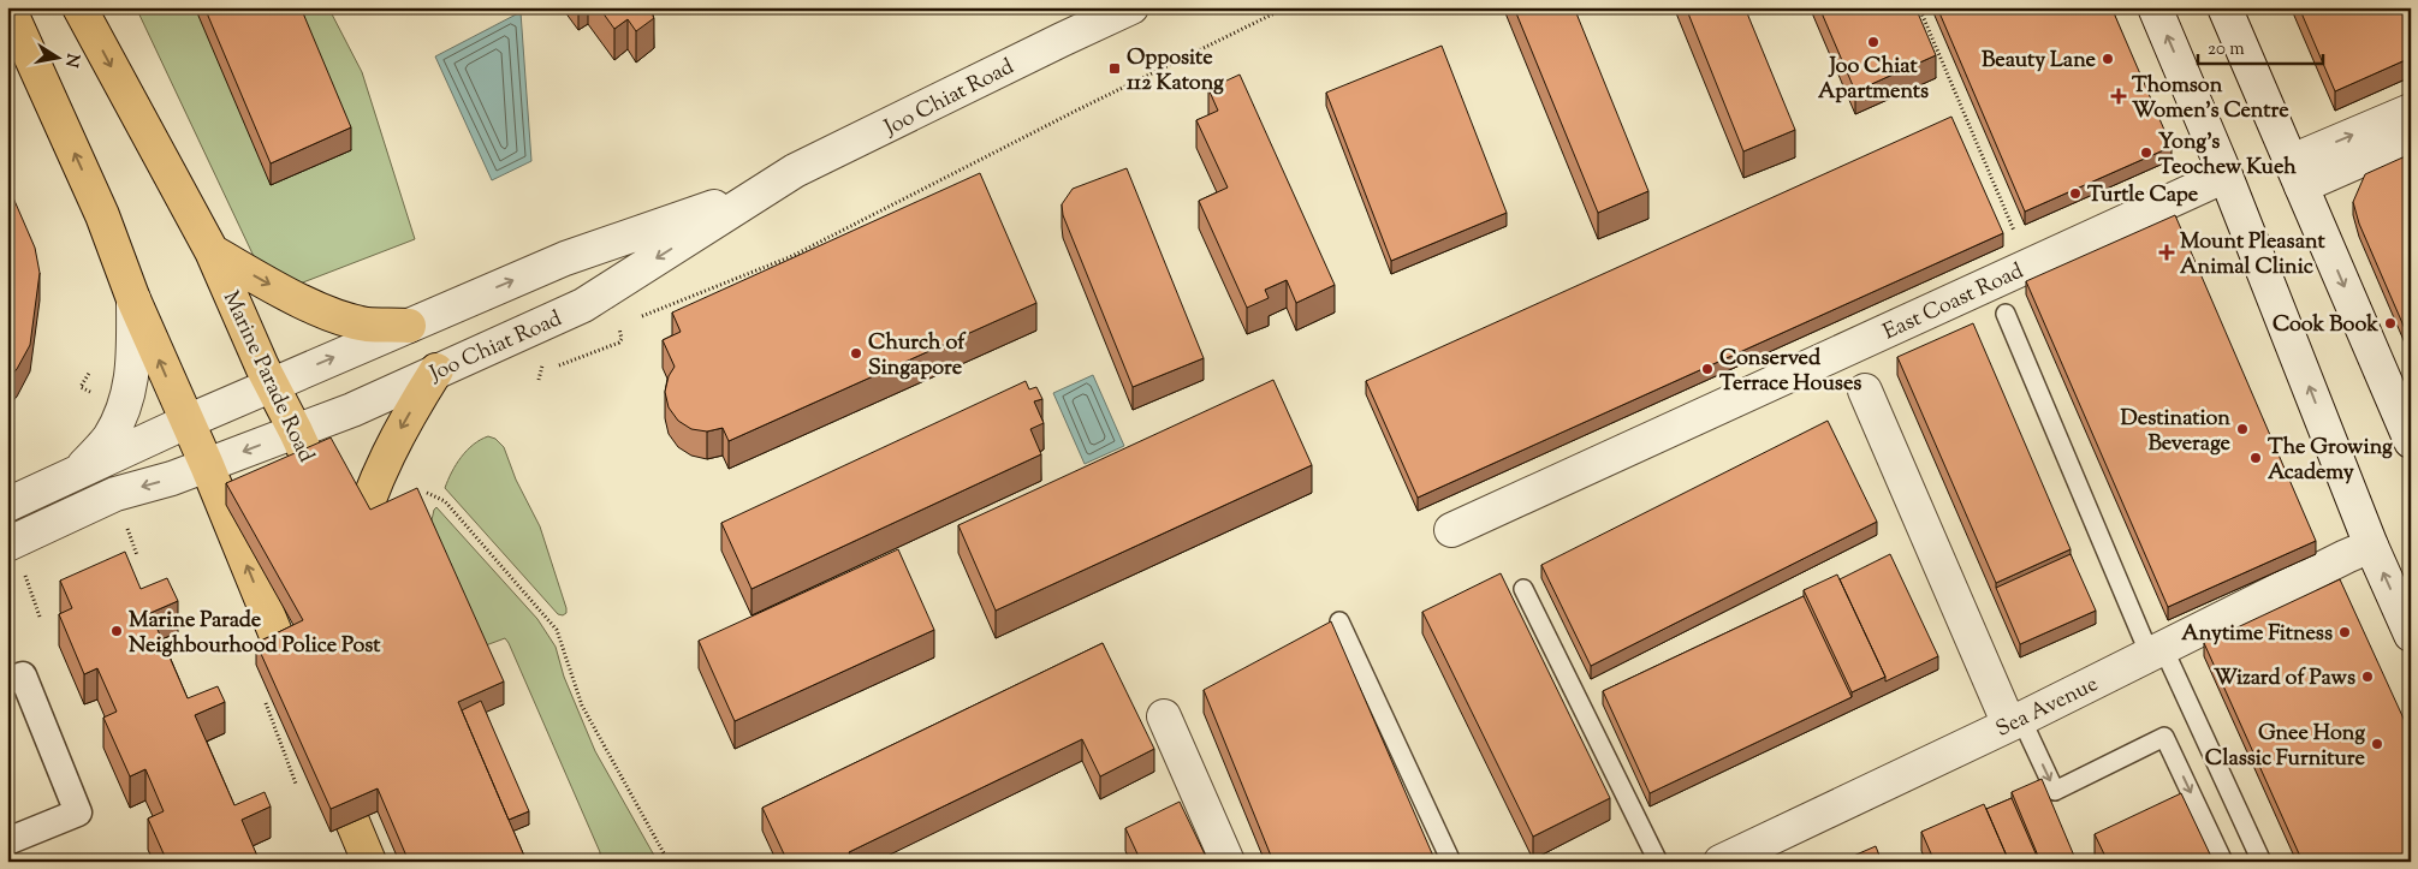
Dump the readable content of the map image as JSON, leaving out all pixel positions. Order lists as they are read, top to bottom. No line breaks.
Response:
{"streets":{"main road":["Marine Parade Road"],"street":["Joo Chiat Road","East Coast Road","Sea Avenue"]},"crossings":[["Joo Chiat Road","Marine Parade Road"]],"places":{"other":["Joo Chiat Apartments","Beauty Lane","Yong's Teochew Kueh","Turtle Cape","Cook Book","Church of Singapore","Conserved Terrace Houses","Destination Beverage","The Growing Academy","Marine Parade Neighbourhood Police Post","Anytime Fitness","Wizard of Paws","Gnee Hong Classic Furniture"],"transit":["Opposite 112 Katong"],"health":["Thomson Women's Centre","Mount Pleasant Animal Clinic"]},"scale_bar":"20 m","north":"right"}
